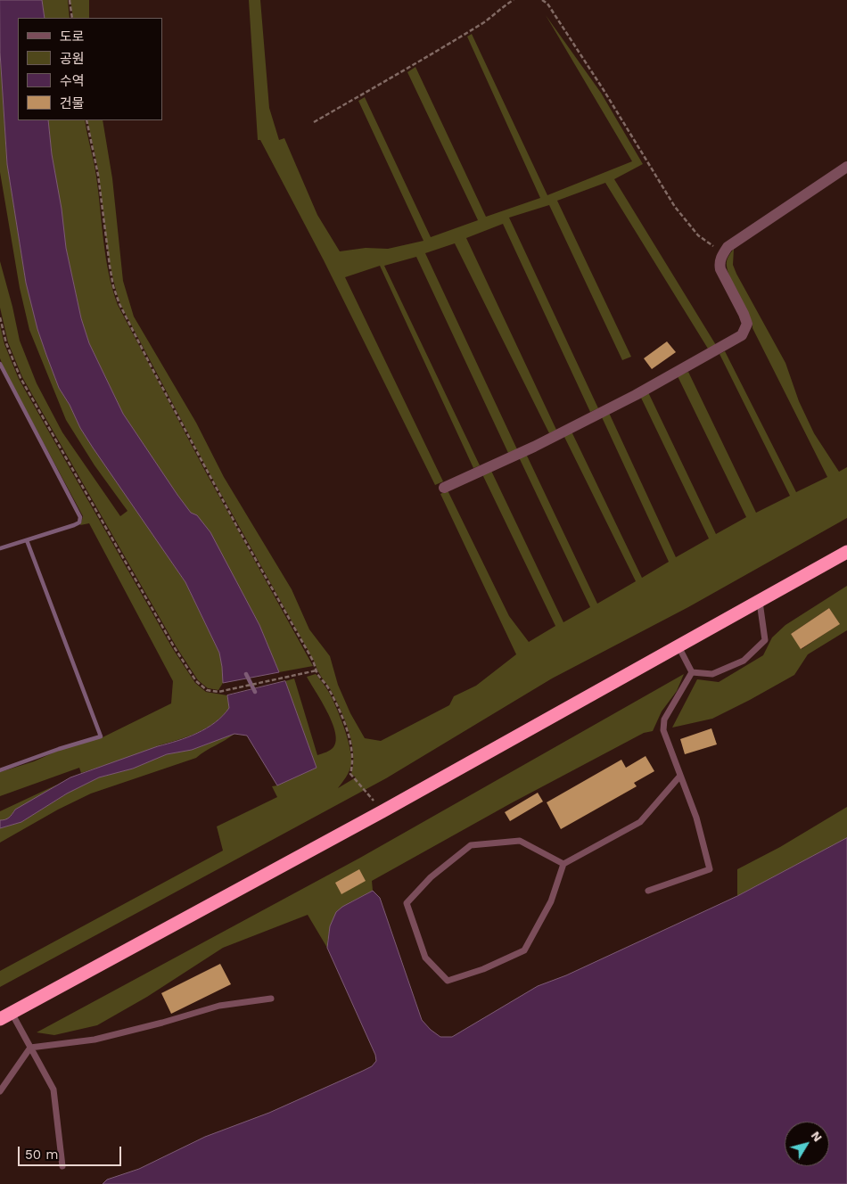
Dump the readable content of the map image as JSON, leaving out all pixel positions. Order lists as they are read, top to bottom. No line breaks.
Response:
{"legend":["도로","공원","수역","건물"],"scale_bar":"50 m","north":"top right"}
